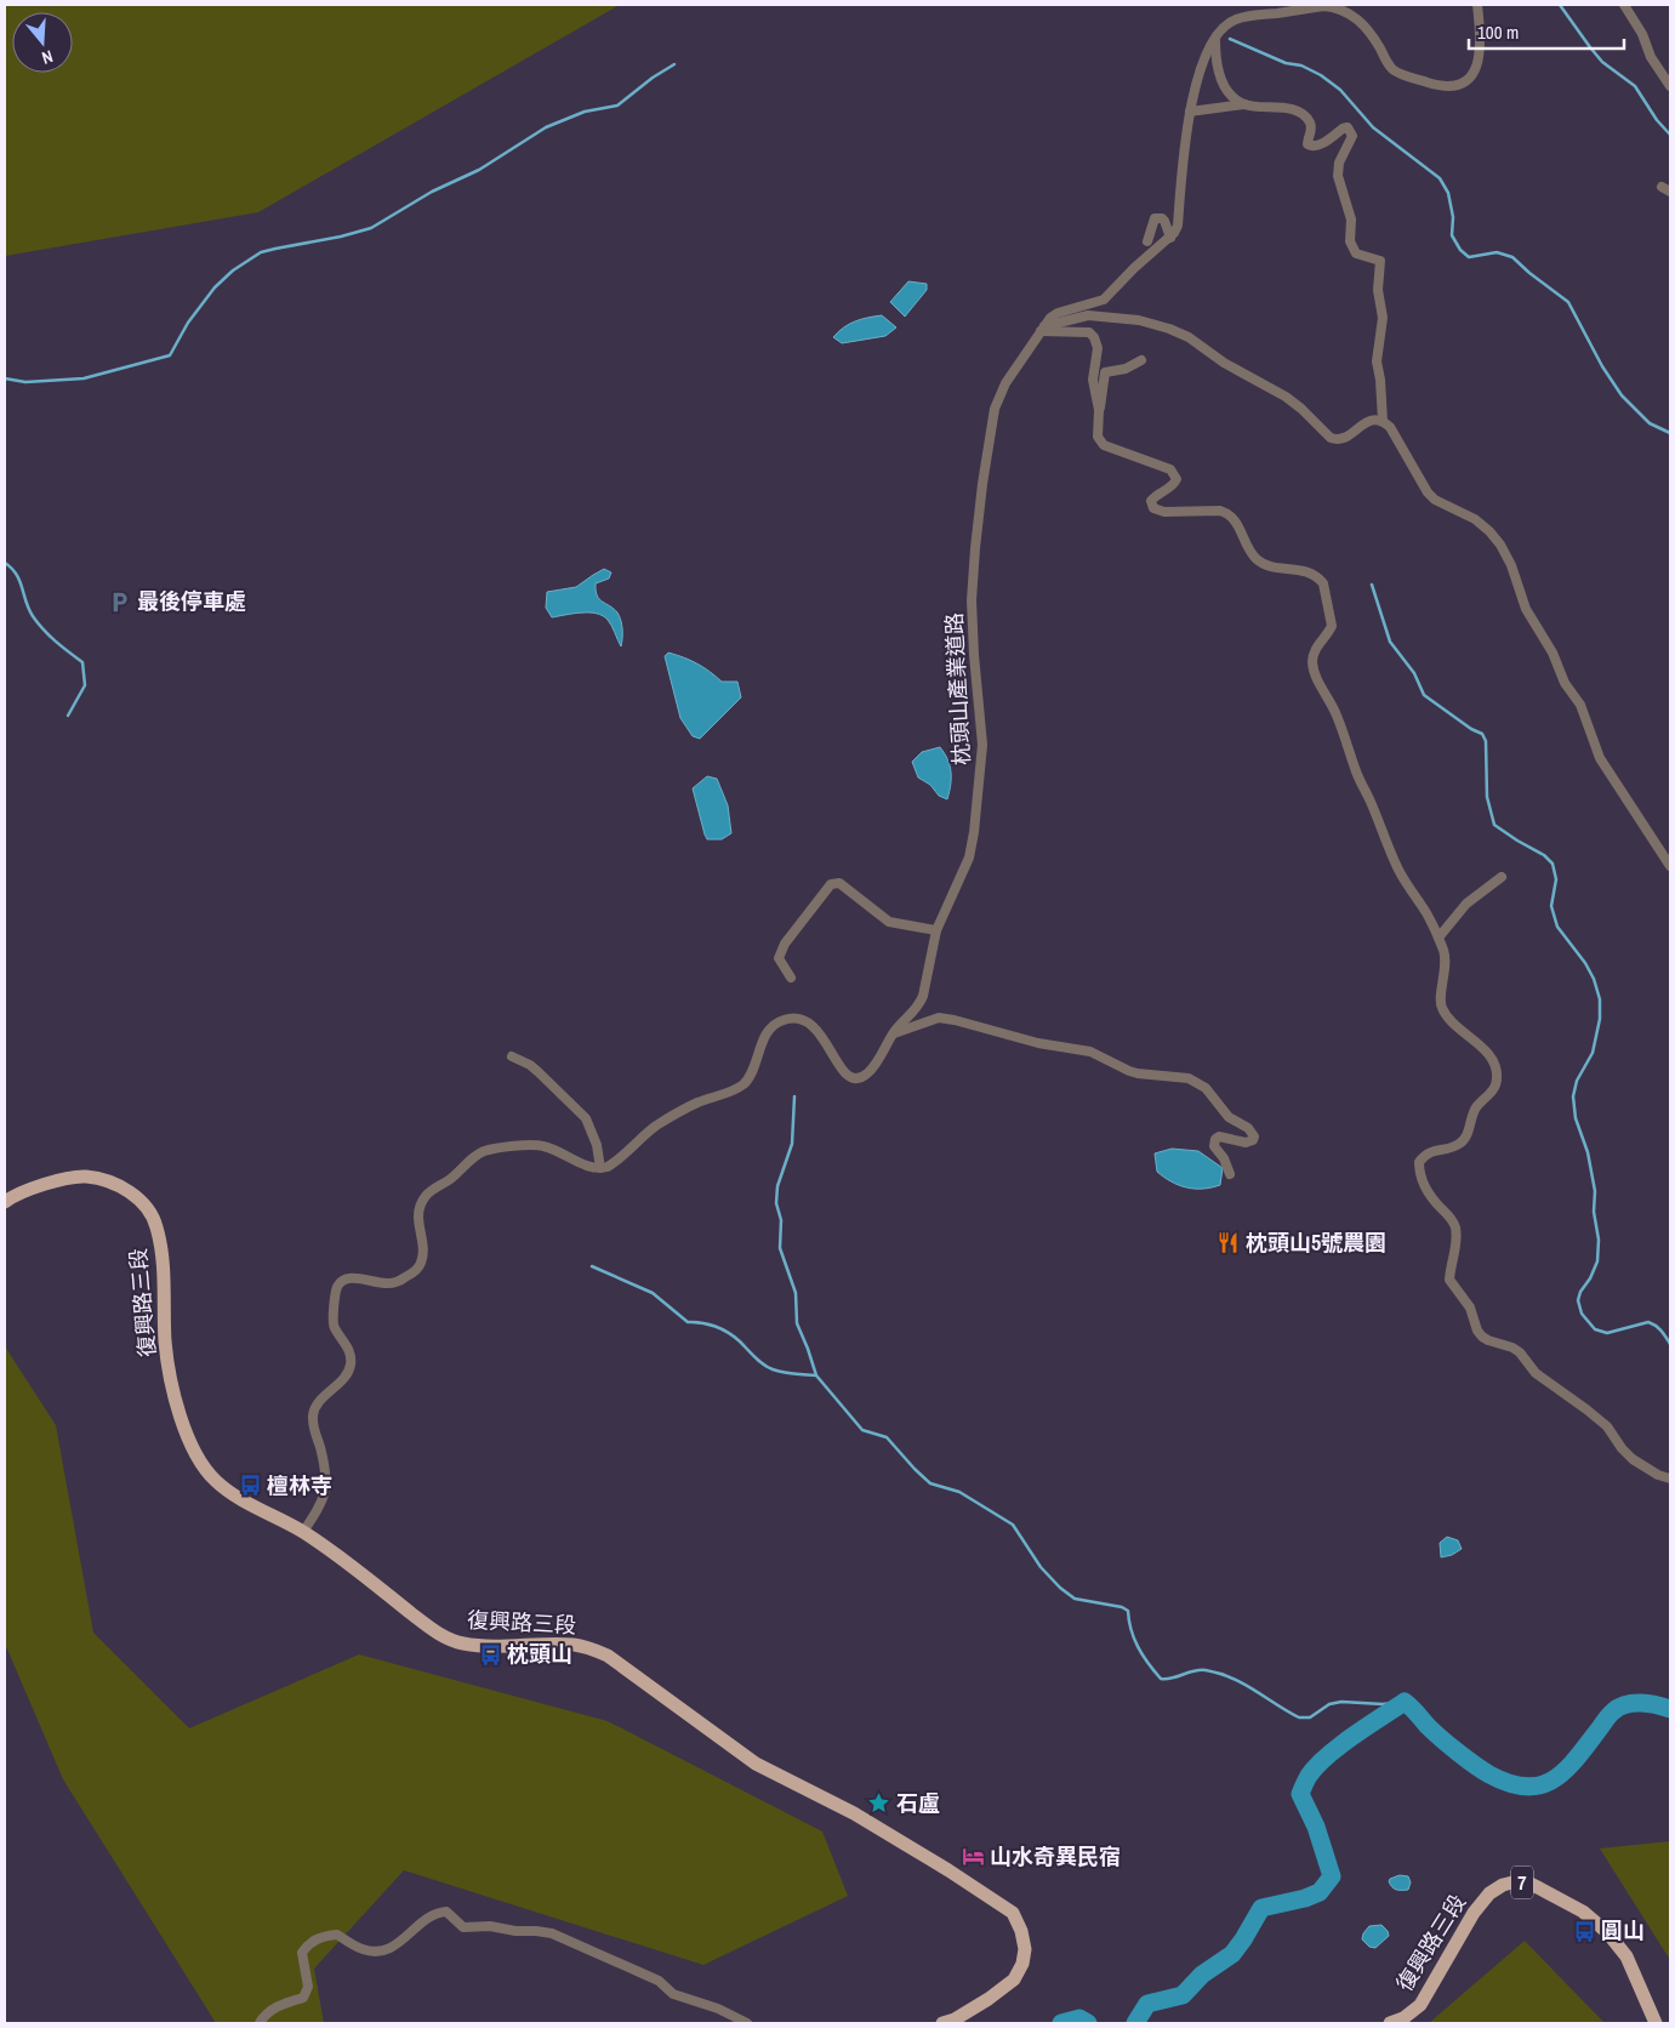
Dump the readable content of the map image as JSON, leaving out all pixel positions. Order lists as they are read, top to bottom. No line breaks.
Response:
{"streets":{"main road":["復興路三段","7"],"street":["枕頭山產業道路"]},"places":{"parking":["最後停車處"],"restaurant":["枕頭山5號農園"],"bus stop":["檀林寺","枕頭山","圓山"],"place":["石盧"],"hotel":["山水奇異民宿"]},"scale_bar":"100 m","north":"bottom"}
